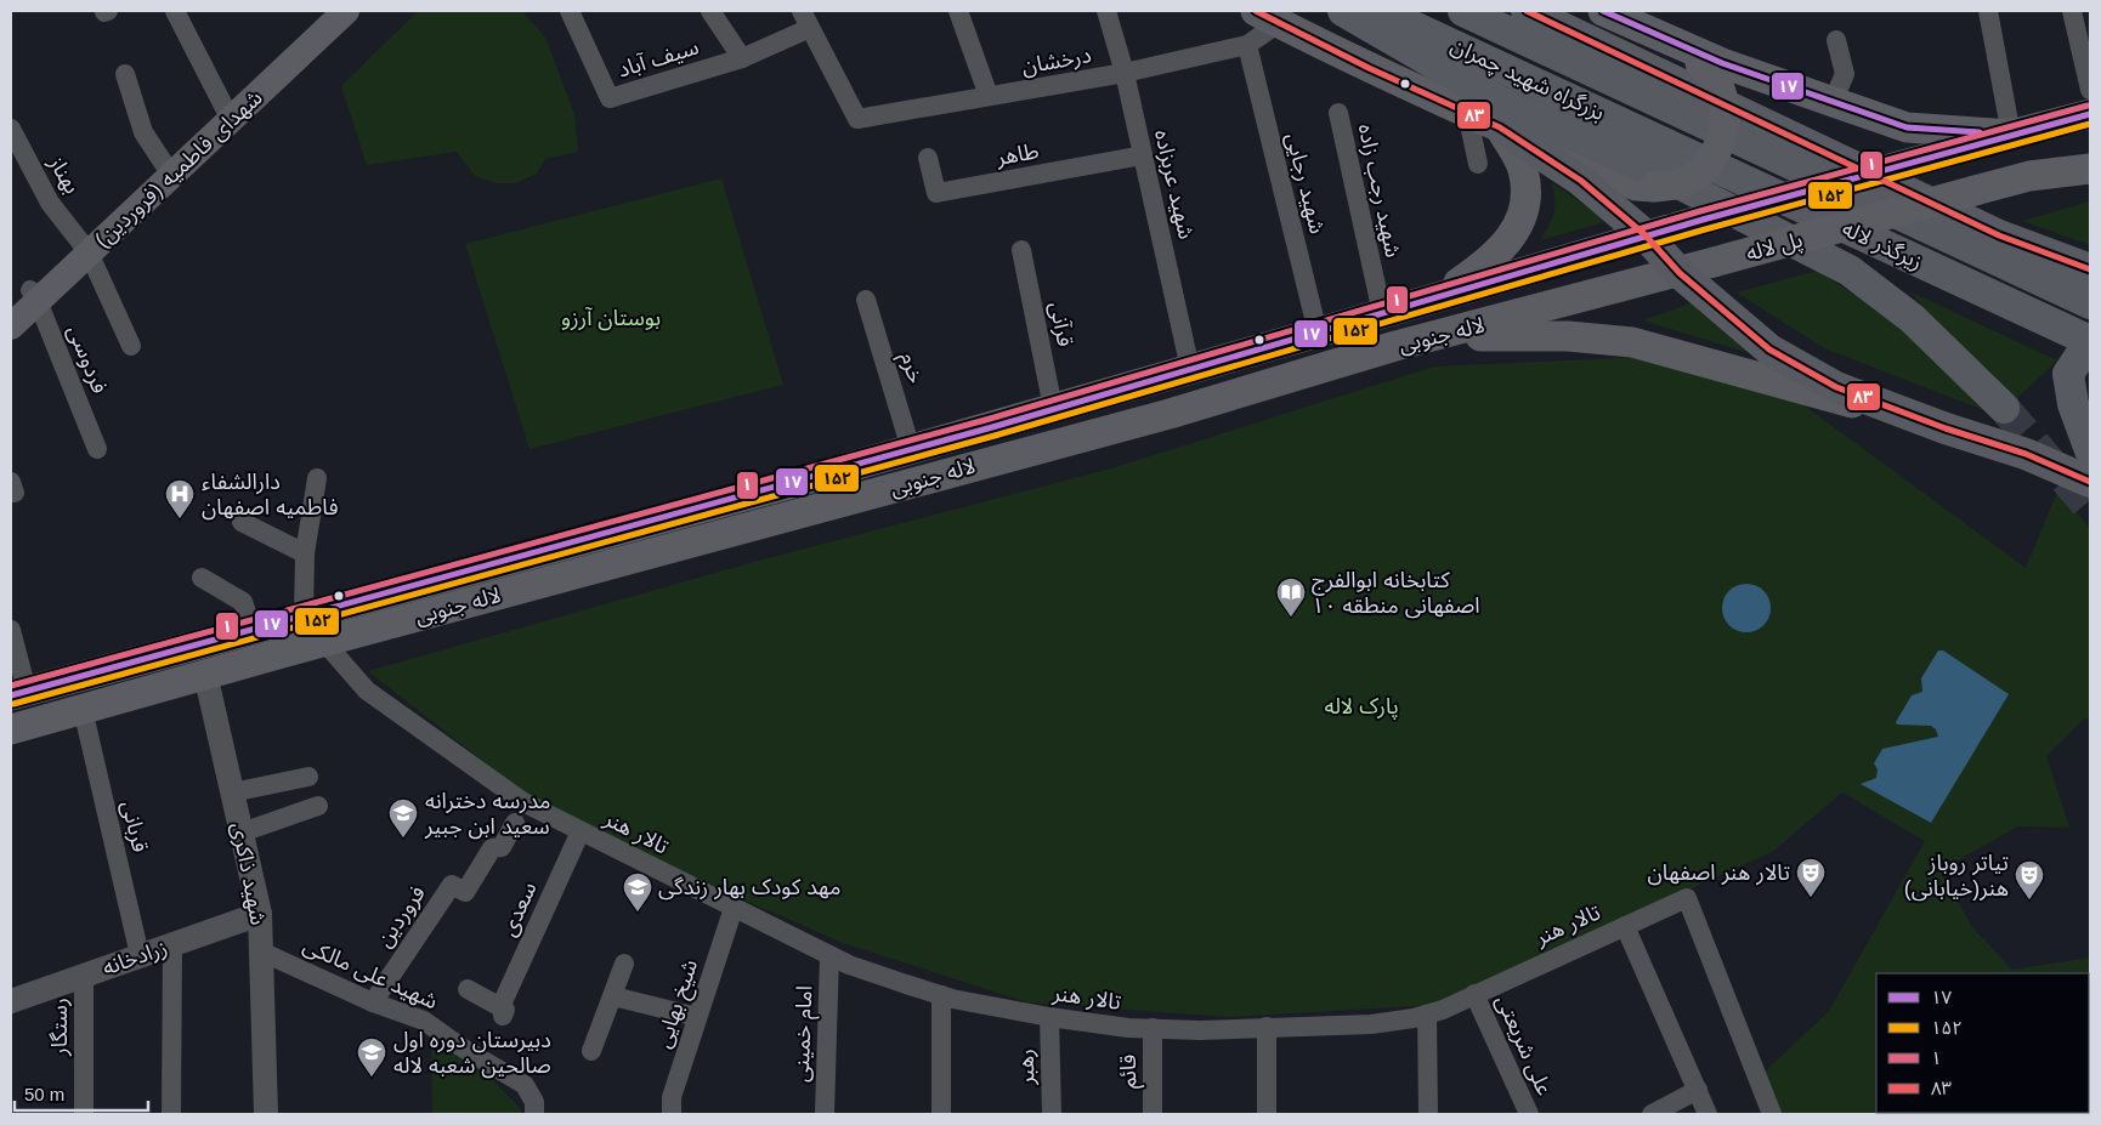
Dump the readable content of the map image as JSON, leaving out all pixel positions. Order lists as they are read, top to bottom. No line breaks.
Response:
{"streets":{"highway":["بزرگراه شهید چمران","زیرگذر لاله"],"main road":["شهدای فاطمیه (فروردین)","پل لاله","لاله جنوبی"],"street":["سیف آباد","درخشان","طاهر","بهناز","شهید رجایی","شهید عربزاده","شهید رجب زاده","قرآنی","فردوسی","خرم","قربانی","تالار هنر","شهید ذاکری","سعدی","فروردین","زرادخانه","شهید علی مالکی","شیخ بهایی","رستگار","امام خمینی","علی شریعتی","رهبر","قائم"]},"crossings":[["سیف آباد","درخشان"],["درخشان","شهید رجایی"],["درخشان","شهید عربزاده"],["بزرگراه شهید چمران","زیرگذر لاله"],["طاهر","شهید عربزاده"],["شهدای فاطمیه (فروردین)","بهناز"],["شهدای فاطمیه (فروردین)","فردوسی"],["شهید رجایی","لاله جنوبی"],["شهید عربزاده","لاله جنوبی"],["شهید رجب زاده","لاله جنوبی"],["پل لاله","لاله جنوبی"],["قرآنی","لاله جنوبی"],["لاله جنوبی","خرم"],["لاله جنوبی","قربانی"],["لاله جنوبی","تالار هنر"],["لاله جنوبی","شهید ذاکری"],["قربانی","زرادخانه"],["تالار هنر","سعدی"],["تالار هنر","شیخ بهایی"],["تالار هنر","امام خمینی"],["تالار هنر","علی شریعتی"],["تالار هنر","رهبر"],["تالار هنر","قائم"],["شهید ذاکری","زرادخانه"],["شهید ذاکری","شهید علی مالکی"],["فروردین","شهید علی مالکی"],["زرادخانه","رستگار"]],"parks":["بوستان آرزو","پارک لاله"],"places":{"hospital":["دارالشفاء فاطمیه اصفهان"],"library":["کتابخانه ابوالفرج اصفهانی منطقه ۱۰"],"school or university":["مدرسه دخترانه سعید ابن جبیر","مهد کودک بهار زندگی","دبیرستان دوره اول صالحین شعبه لاله"],"theatre":["تالار هنر اصفهان","تیاتر روباز هنر(خیابانی)"]},"lines":["transit line ۱۷","transit line ۸۳","transit line ۱","transit line ۱۵۲"],"legend":["۱۷","۱۵۲","۱","۸۳"],"scale_bar":"50 m"}
